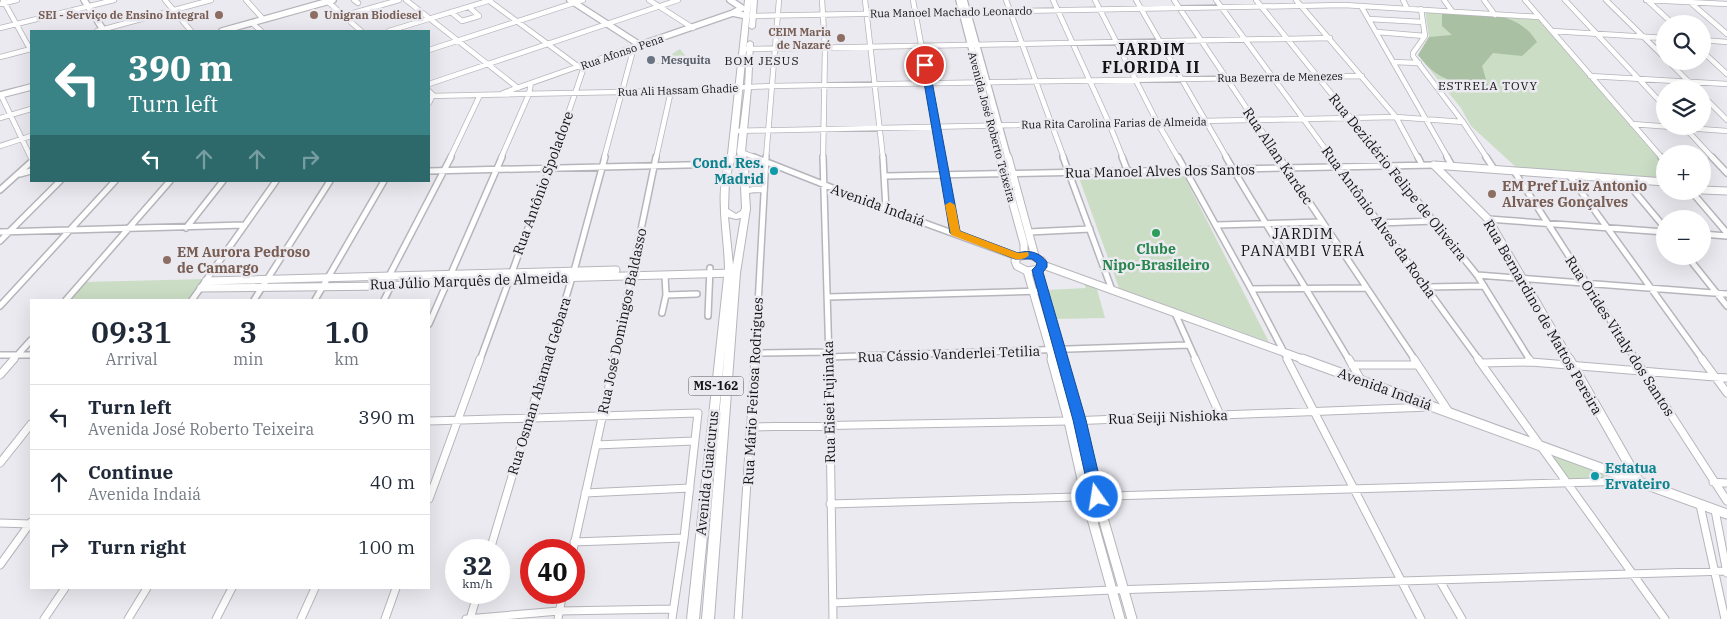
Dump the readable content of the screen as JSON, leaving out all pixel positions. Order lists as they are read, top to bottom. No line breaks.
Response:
{"streets":{"main road":["MS-162","Avenida Guaicurus"],"street":["Rua Manoel Machado Leonardo","Rua Afonso Pena","Rua Bezerra de Menezes","Rua Ali Hassam Ghadie","Rua Rita Carolina Farias de Almeida","Avenida José Roberto Teixeira","Rua Allan Kardec","Rua Manoel Alves dos Santos","Rua Dezidério Felipe de Oliveira","Rua Antônio Spoladore","Avenida Indaiá","Rua Antônio Alves da Rocha","Rua Júlio Marquês de Almeida","Rua Bernardino de Mattos Pereira","Rua José Domingos Baldasso","Rua Orides Vitaly dos Santos","Rua Cássio Vanderlei Tetilia","Rua Osman Ahamad Gebara","Rua Mário Feitosa Rodrigues","Rua Eisei Fujinaka","Rua Seiji Nishioka"]},"crossings":[["Rua Manoel Machado Leonardo","Avenida José Roberto Teixeira"],["Rua Manoel Machado Leonardo","Rua Allan Kardec"],["Rua Manoel Machado Leonardo","Rua Dezidério Felipe de Oliveira"],["Rua Manoel Machado Leonardo","Rua Antônio Alves da Rocha"],["Rua Manoel Machado Leonardo","Rua Mário Feitosa Rodrigues"],["Rua Manoel Machado Leonardo","Rua Eisei Fujinaka"],["Rua Manoel Machado Leonardo","Avenida Guaicurus"],["Rua Afonso Pena","Rua Ali Hassam Ghadie"],["Rua Afonso Pena","Rua Antônio Spoladore"],["Rua Afonso Pena","Rua Osman Ahamad Gebara"],["Rua Bezerra de Menezes","Rua Ali Hassam Ghadie"],["Rua Bezerra de Menezes","Avenida José Roberto Teixeira"],["Rua Bezerra de Menezes","Rua Allan Kardec"],["Rua Bezerra de Menezes","Rua Dezidério Felipe de Oliveira"],["Rua Bezerra de Menezes","Rua Antônio Alves da Rocha"],["Rua Ali Hassam Ghadie","Rua Antônio Spoladore"],["Rua Ali Hassam Ghadie","Rua José Domingos Baldasso"],["Rua Ali Hassam Ghadie","Rua Osman Ahamad Gebara"],["Rua Ali Hassam Ghadie","Rua Mário Feitosa Rodrigues"],["Rua Ali Hassam Ghadie","Rua Eisei Fujinaka"],["Rua Ali Hassam Ghadie","Avenida Guaicurus"],["Rua Rita Carolina Farias de Almeida","Avenida José Roberto Teixeira"],["Rua Rita Carolina Farias de Almeida","Rua Allan Kardec"],["Rua Rita Carolina Farias de Almeida","Rua Dezidério Felipe de Oliveira"],["Rua Rita Carolina Farias de Almeida","Rua Antônio Alves da Rocha"],["Rua Rita Carolina Farias de Almeida","Rua Mário Feitosa Rodrigues"],["Rua Rita Carolina Farias de Almeida","Rua Eisei Fujinaka"],["Rua Rita Carolina Farias de Almeida","Avenida Guaicurus"],["Avenida José Roberto Teixeira","Rua Manoel Alves dos Santos"],["Avenida José Roberto Teixeira","Avenida Indaiá"],["Avenida José Roberto Teixeira","Rua Cássio Vanderlei Tetilia"],["Avenida José Roberto Teixeira","Rua Seiji Nishioka"],["Rua Allan Kardec","Rua Manoel Alves dos Santos"],["Rua Allan Kardec","Avenida Indaiá"],["Rua Manoel Alves dos Santos","Rua Dezidério Felipe de Oliveira"],["Rua Manoel Alves dos Santos","Rua Antônio Alves da Rocha"],["Rua Manoel Alves dos Santos","Rua Bernardino de Mattos Pereira"],["Rua Antônio Spoladore","Rua Júlio Marquês de Almeida"],["Avenida Indaiá","Rua Antônio Alves da Rocha"],["Avenida Indaiá","Rua Bernardino de Mattos Pereira"],["Avenida Indaiá","Rua Mário Feitosa Rodrigues"],["Avenida Indaiá","Rua Eisei Fujinaka"],["Avenida Indaiá","Rua Seiji Nishioka"],["Avenida Indaiá","Avenida Guaicurus"],["Rua Júlio Marquês de Almeida","Rua José Domingos Baldasso"],["Rua Júlio Marquês de Almeida","Rua Osman Ahamad Gebara"],["Rua Júlio Marquês de Almeida","Avenida Guaicurus"],["Rua Cássio Vanderlei Tetilia","Rua Mário Feitosa Rodrigues"],["Rua Cássio Vanderlei Tetilia","Rua Eisei Fujinaka"],["Rua Mário Feitosa Rodrigues","Rua Seiji Nishioka"],["Rua Eisei Fujinaka","Rua Seiji Nishioka"]],"districts":["JARDIM FLORIDA II","BOM JESUS","ESTRELA TOVY","JARDIM PANAMBI VERÁ"],"places":["SEI - Serviço de Ensino Integral","Unigran Biodiesel","CEIM Maria de Nazaré","Mesquita","Cond. Res. Madrid","EM Pref Luiz Antonio Alvares Gonçalves","Clube Nipo-Brasileiro","EM Aurora Pedroso de Camargo","Estatua Ervateiro"],"page":{"map_buttons":["+","−"],"turn":["390 m","Turn left"],"eta":["09:31","Arrival","3","min","1.0","km"],"list":[{"name":"Turn left","note":"Avenida José Roberto Teixeira","value":"390 m"},{"name":"Continue","note":"Avenida Indaiá","value":"40 m"},{"name":"Turn right","value":"100 m"}],"speed":"32 km/h","limit":"40"}}
